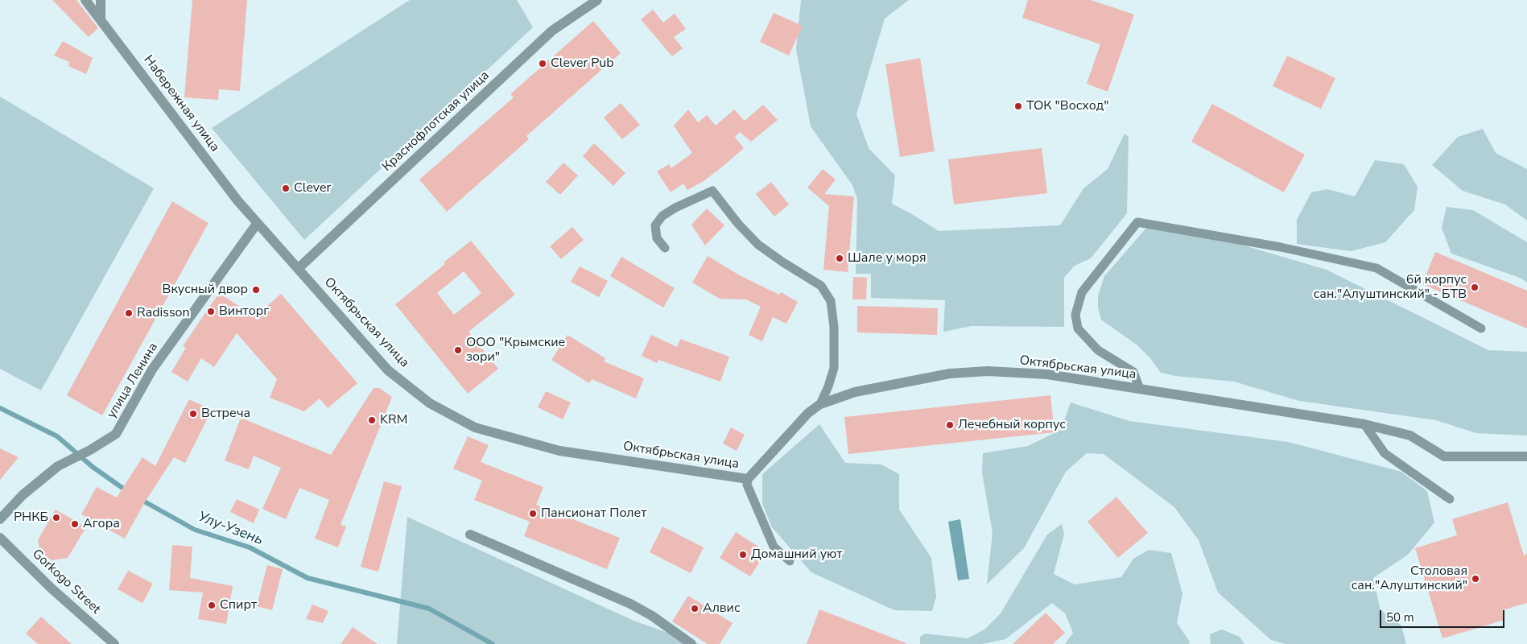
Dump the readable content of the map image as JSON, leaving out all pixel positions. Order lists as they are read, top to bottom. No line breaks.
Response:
{"streets":{"street":["Набережная улица","Краснофлотская улица","Октябрьская улица","улица Ленина","Gorkogo Street"]},"crossings":[["Набережная улица","Октябрьская улица"],["Набережная улица","улица Ленина"],["Краснофлотская улица","Октябрьская улица"],["Октябрьская улица","улица Ленина"]],"water":["Улу-Узень"],"places":["Clever Pub","ТОК \"Восход\"","Clever","Шале у моря","6й корпус сан.\"Алуштинский\" - БТВ","Вкусный двор","Винторг","Radisson","ООО \"Крымские зори\"","Встреча","KRM","Лечебный корпус","Пансионат Полет","РНКБ","Агора","Домашний уют","Столовая сан.\"Алуштинский\"","Спирт","Алвис"],"scale_bar":"50 m"}
